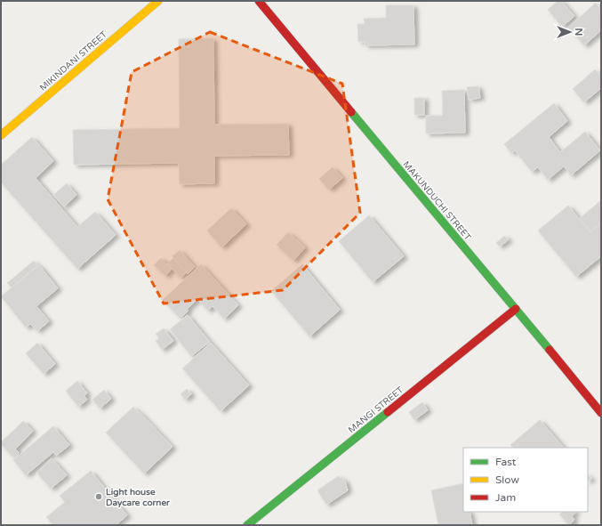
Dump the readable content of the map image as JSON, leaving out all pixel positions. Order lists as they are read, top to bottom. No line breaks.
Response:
{"streets":{"street":["MIKINDANI STREET","MAKUNDUCHI STREET","MANGI STREET"]},"crossings":[["MAKUNDUCHI STREET","MANGI STREET"]],"places":["Light house Daycare corner"],"legend":["Fast","Slow","Jam"],"north":"right"}
